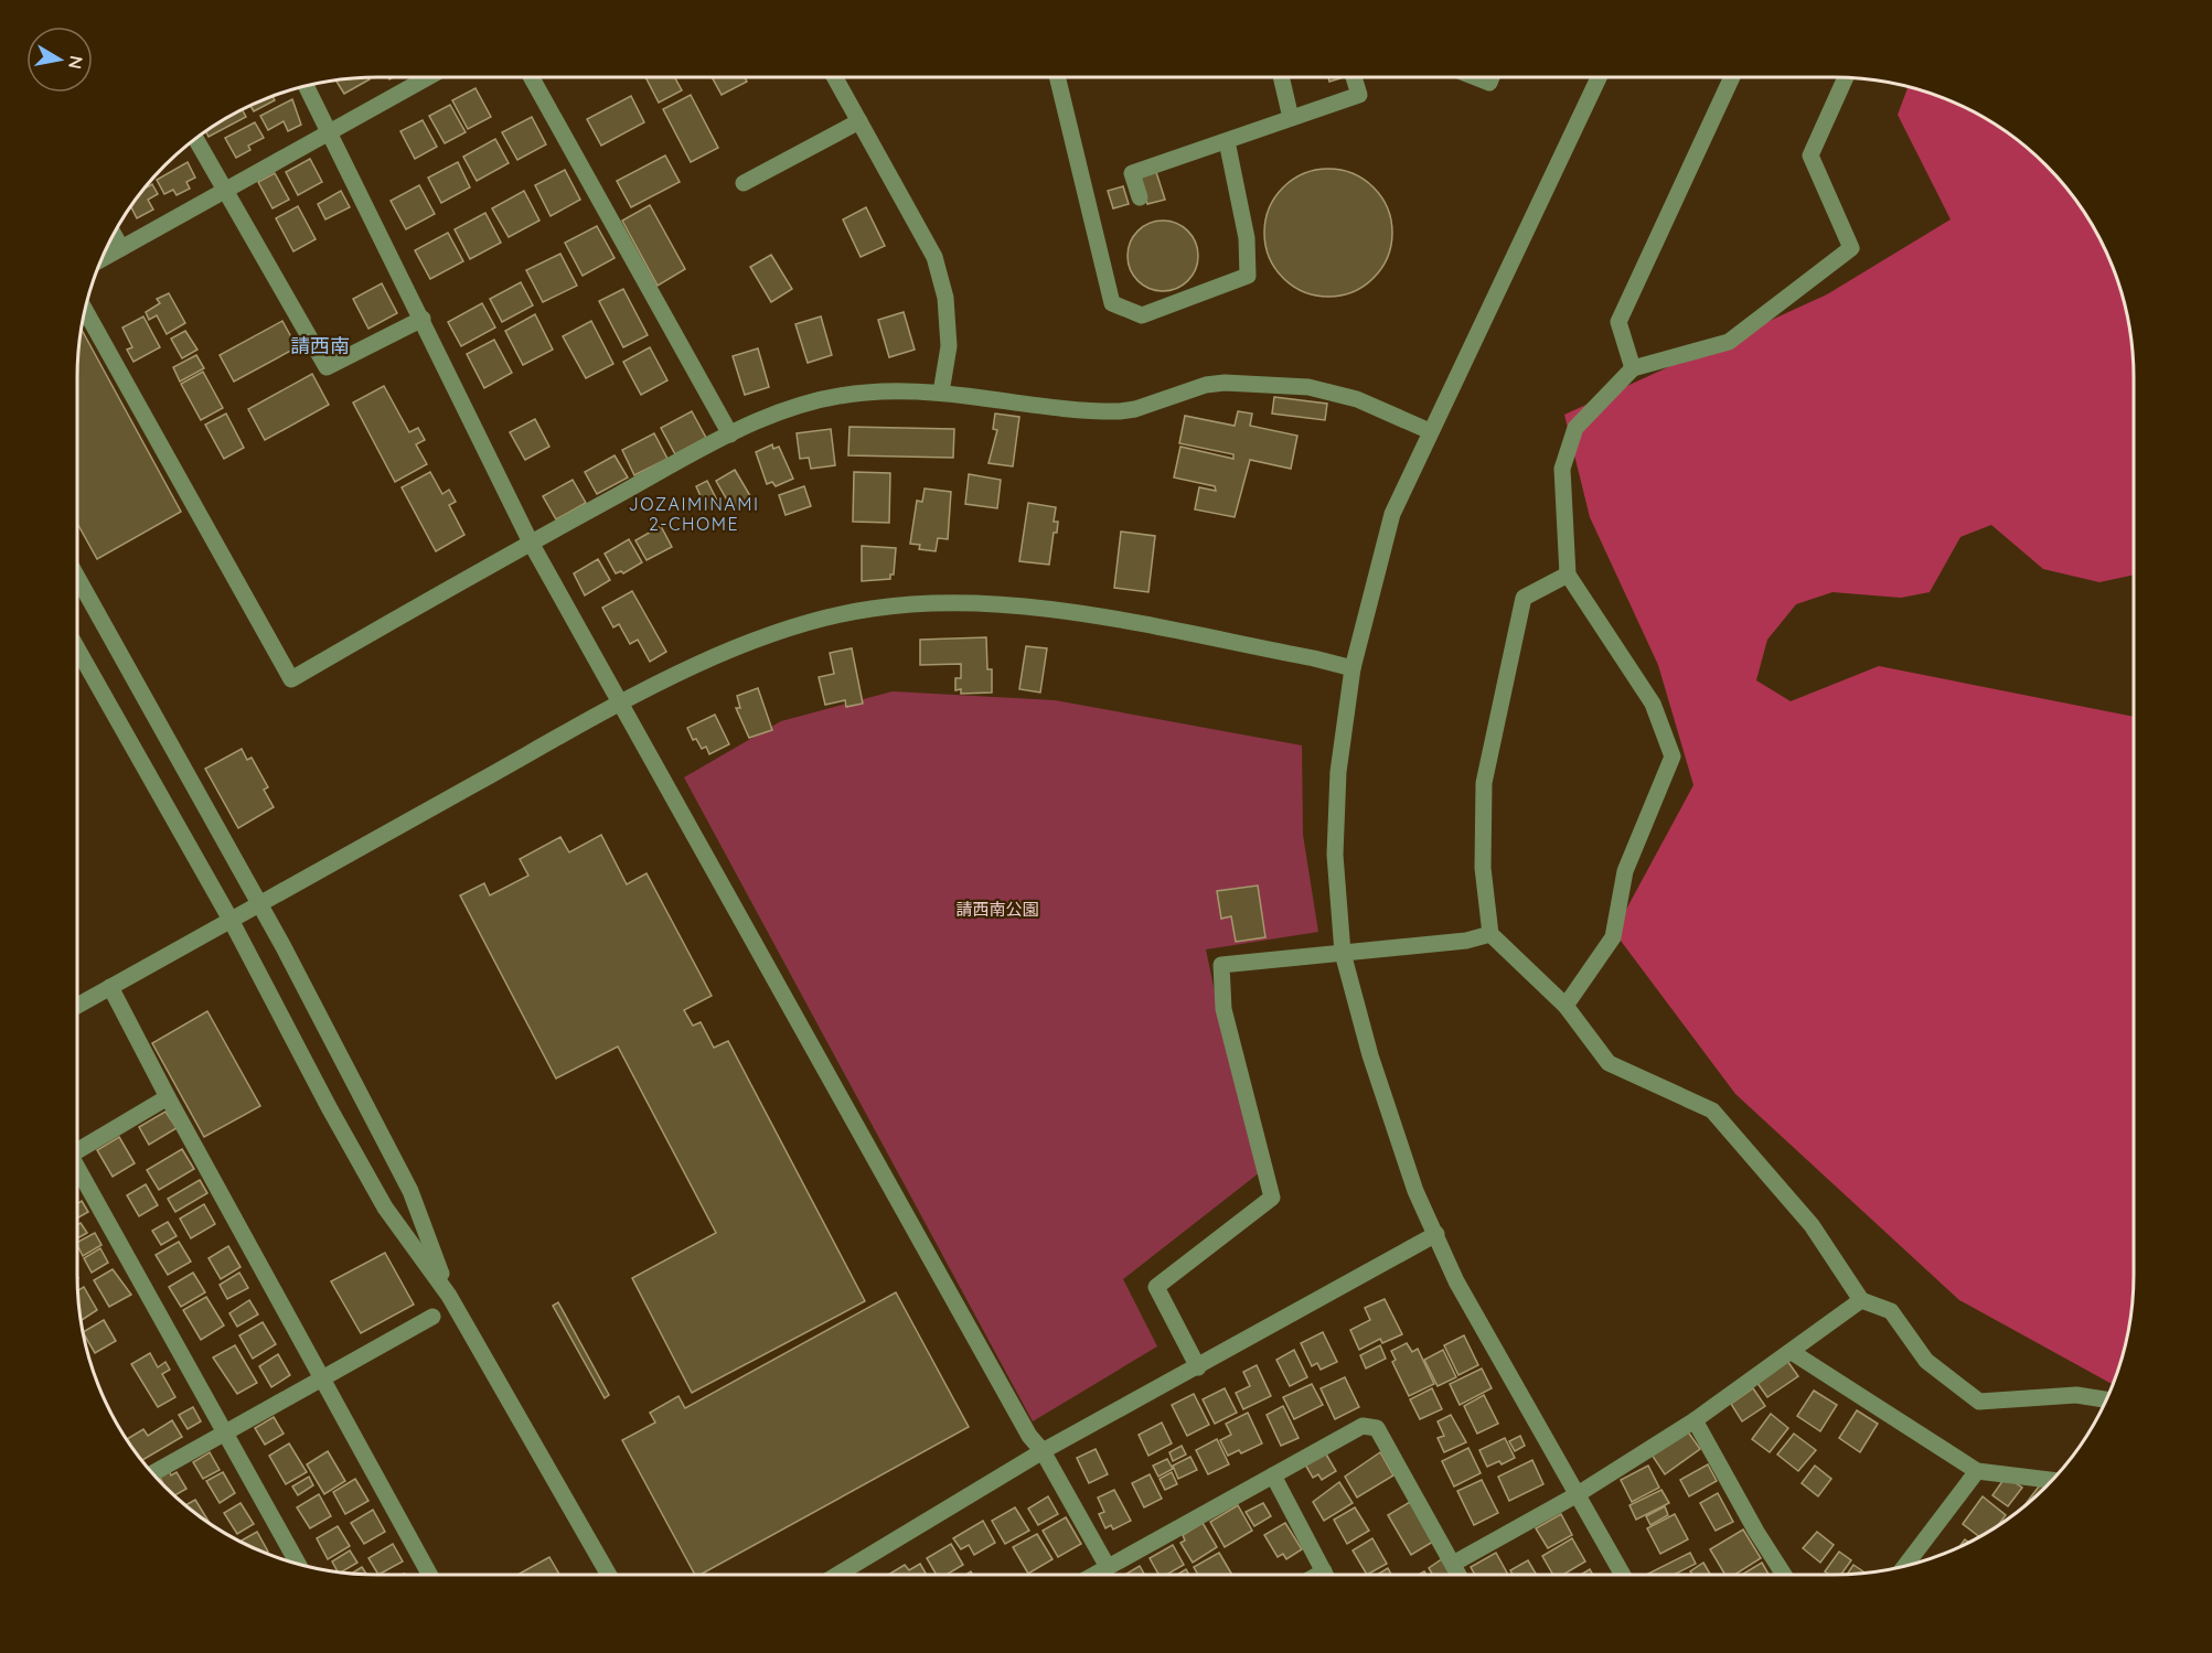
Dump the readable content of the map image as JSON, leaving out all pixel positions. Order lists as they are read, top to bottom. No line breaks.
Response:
{"districts":["請西南","JOZAIMINAMI 2-CHOME"],"parks":["請西南公園"],"north":"right"}
